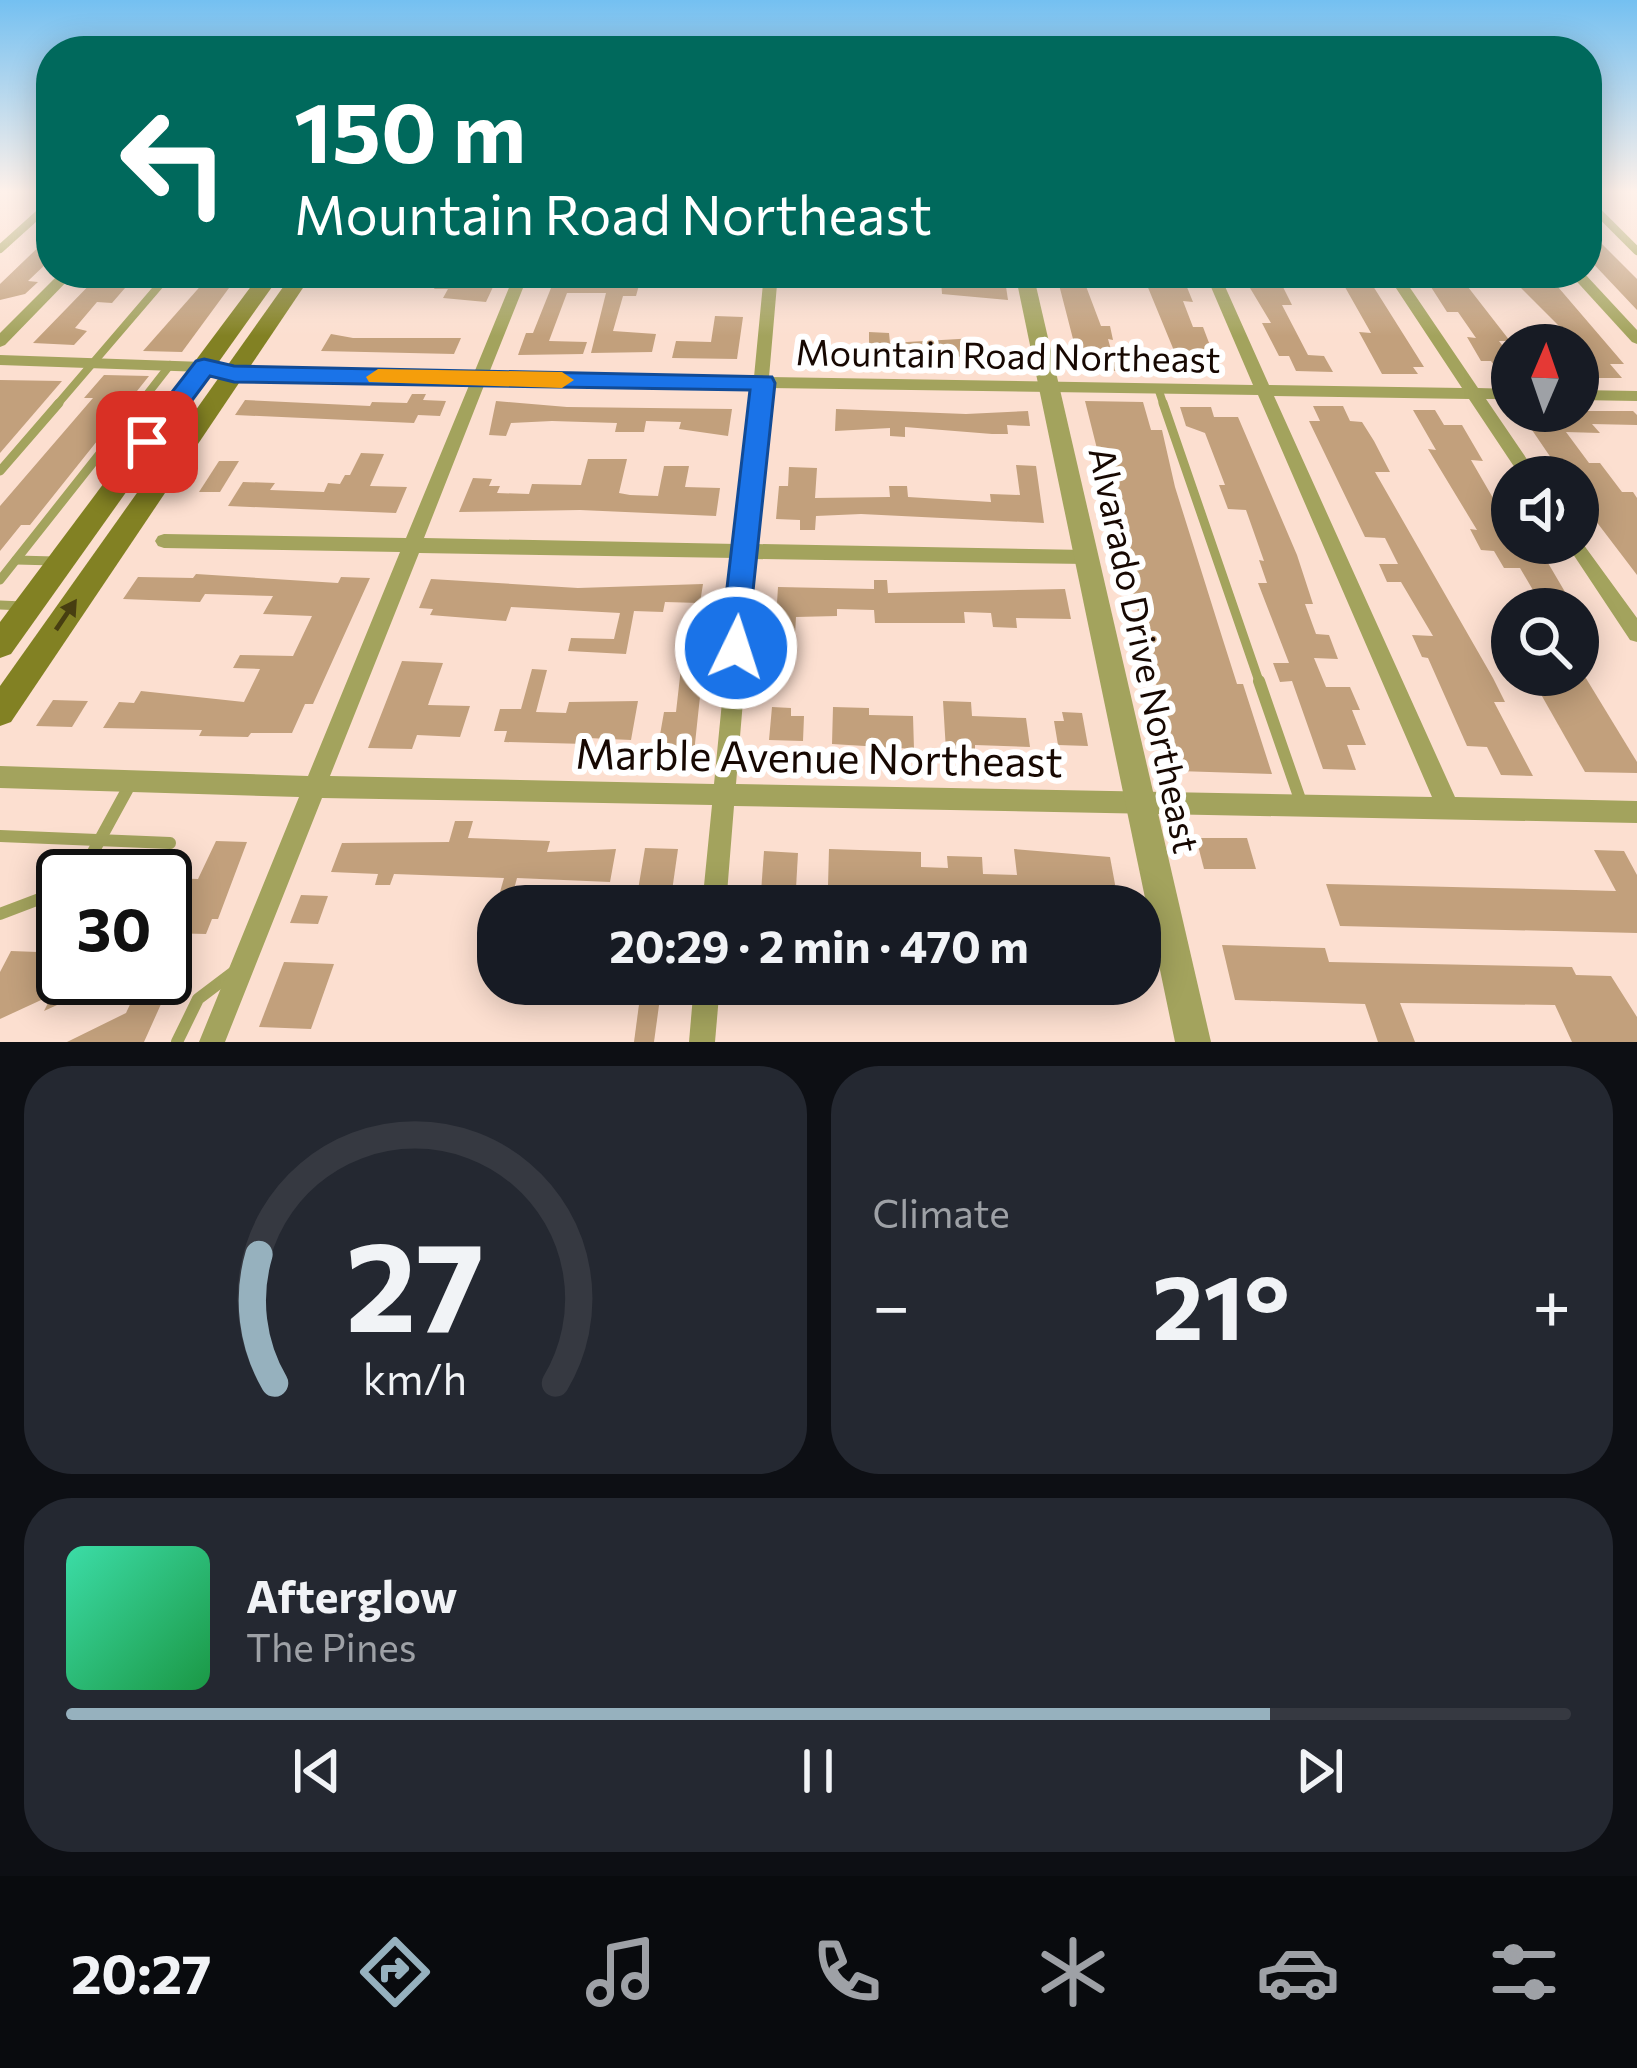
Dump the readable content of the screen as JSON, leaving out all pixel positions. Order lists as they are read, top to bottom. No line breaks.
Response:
{"streets":{"street":["Mountain Road Northeast","Alvarado Drive Northeast","Marble Avenue Northeast"]},"crossings":[["Mountain Road Northeast","Alvarado Drive Northeast"],["Alvarado Drive Northeast","Marble Avenue Northeast"]],"north":"top","page":{"turn":["150 m","Mountain Road Northeast"],"limit":"30","trip":"20:29 · 2 min · 470 m","tile":"Climate","heat":["−","21°","+"],"song":["Afterglow","The Pines"],"tabs":"20:27","gauge":["27","km/h"]}}
